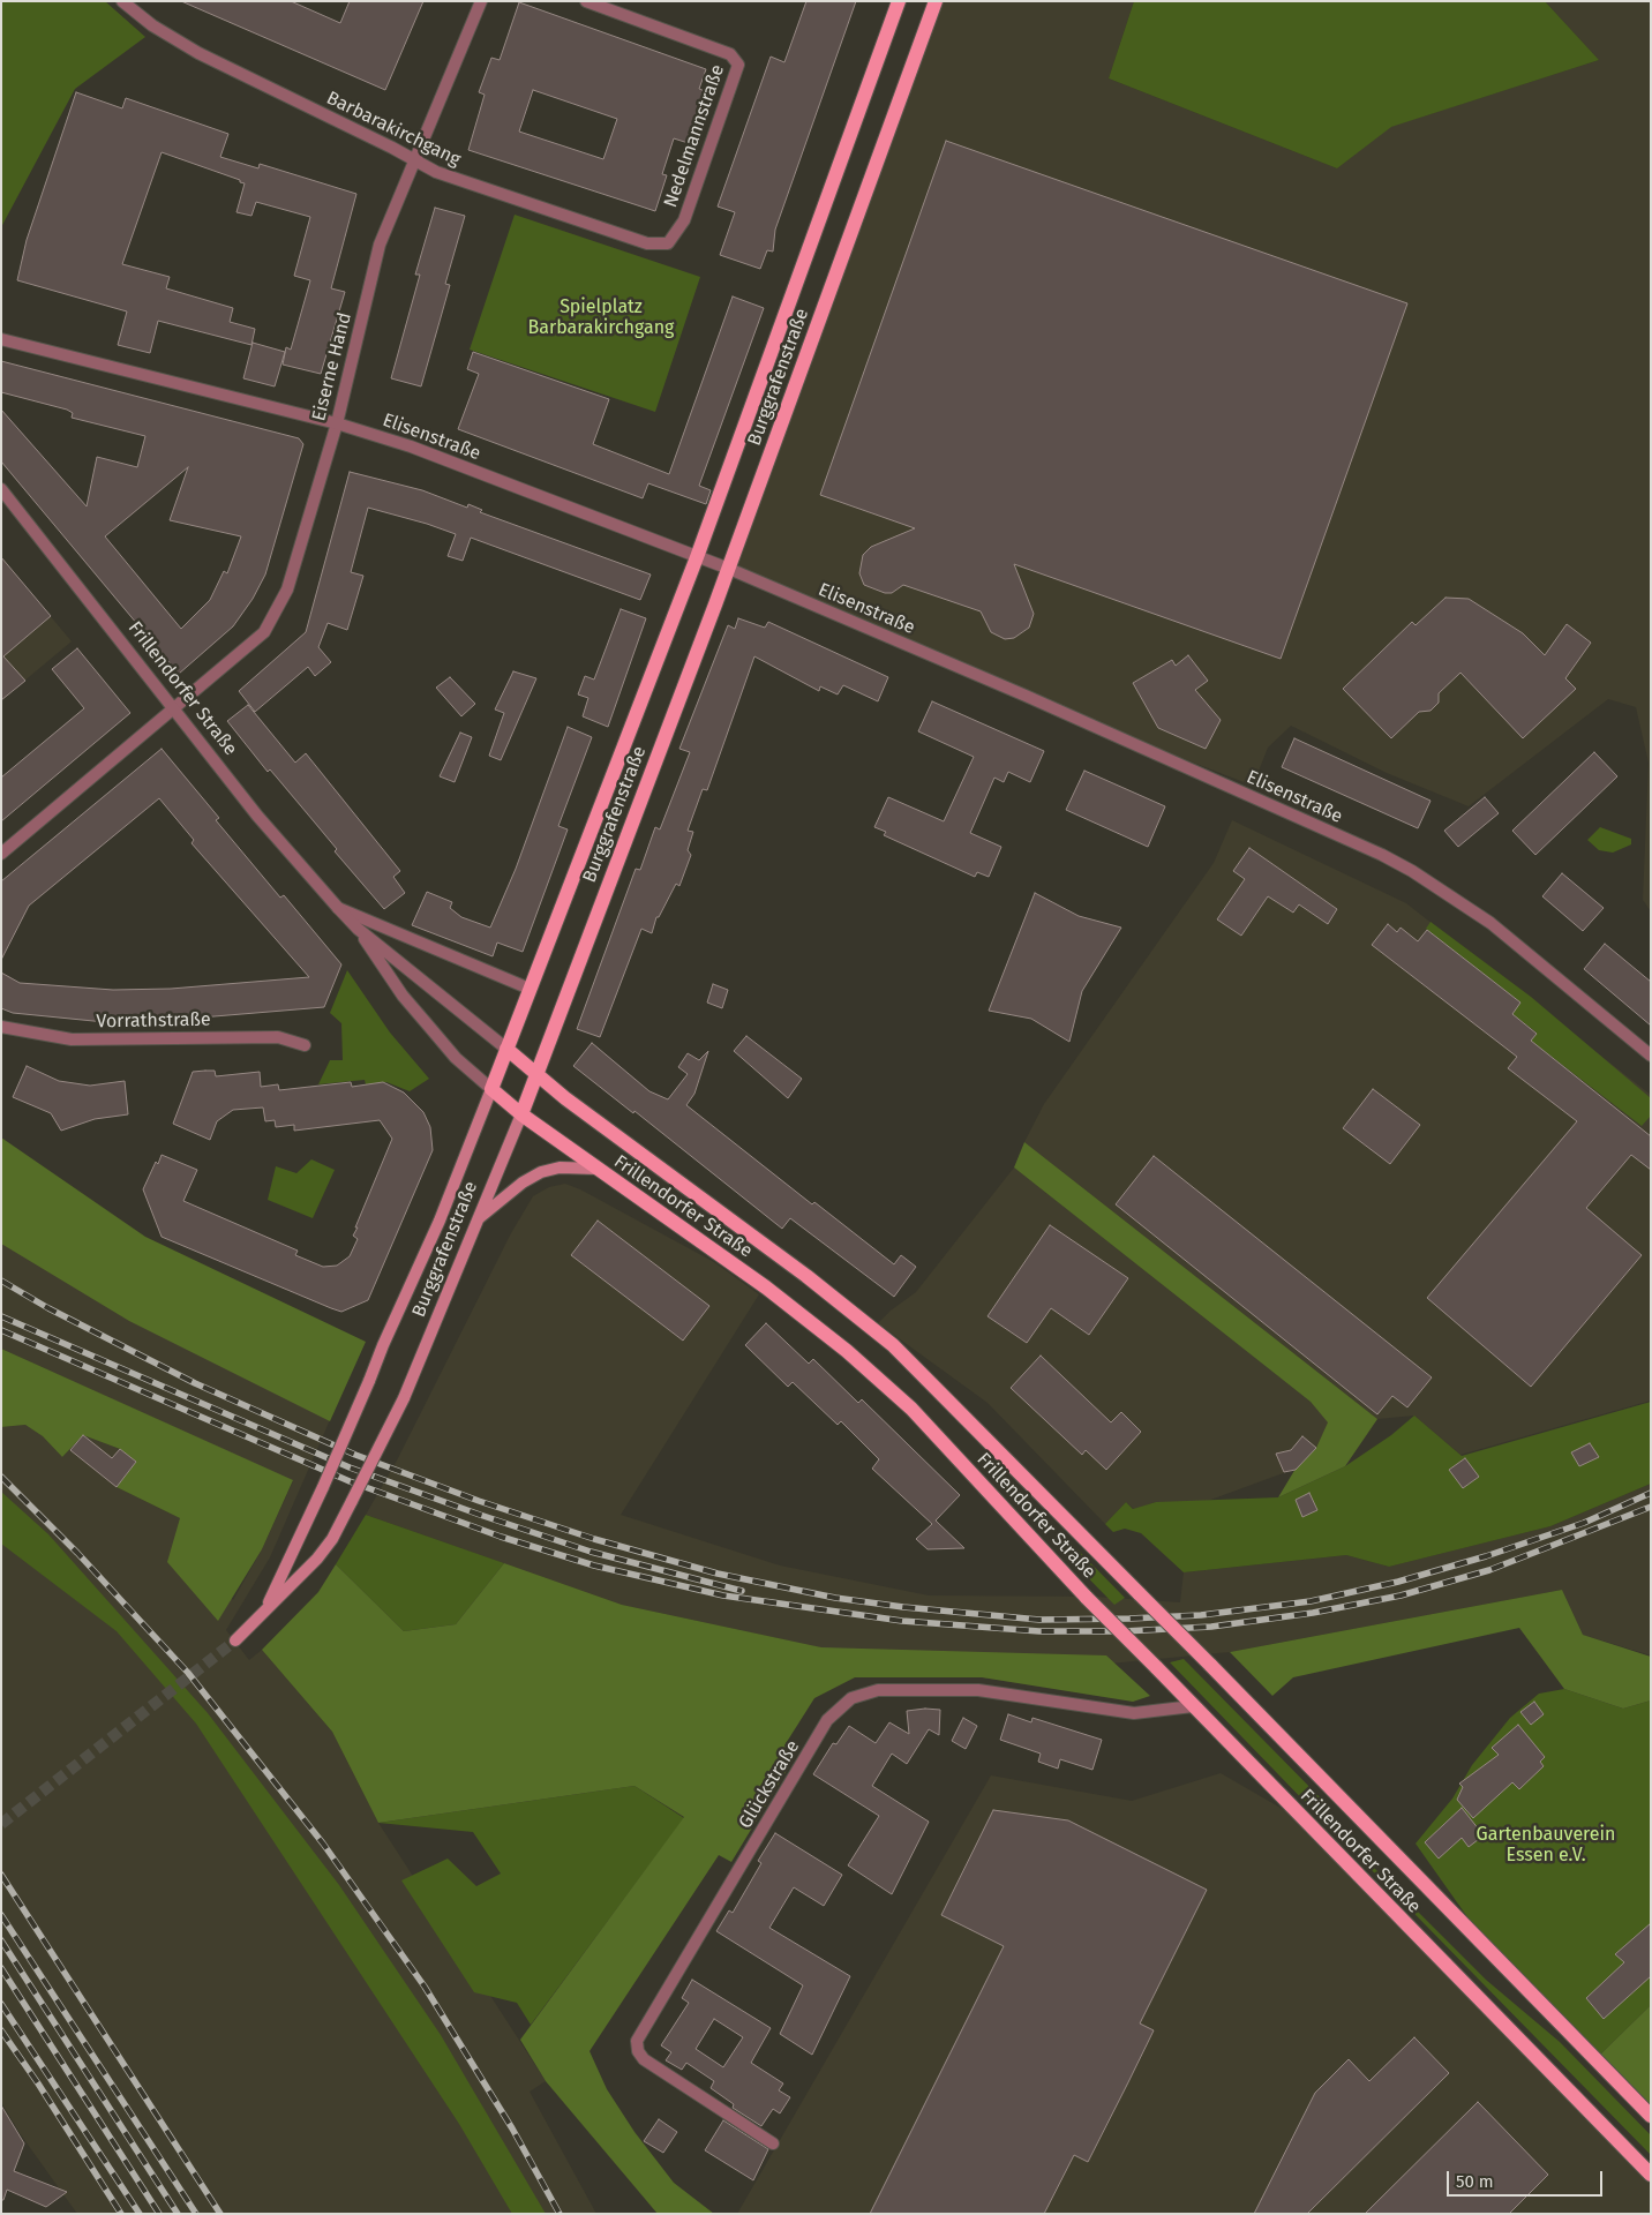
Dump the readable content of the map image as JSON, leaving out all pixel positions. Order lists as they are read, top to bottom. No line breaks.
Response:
{"streets":{"main road":["Burggrafenstraße","Frillendorfer Straße"],"street":["Barbarakirchgang","Nedelmannstraße","Eiserne Hand","Elisenstraße","Vorrathstraße","Glückstraße"]},"crossings":[["Barbarakirchgang","Nedelmannstraße"],["Barbarakirchgang","Eiserne Hand"],["Eiserne Hand","Elisenstraße"],["Eiserne Hand","Frillendorfer Straße"],["Burggrafenstraße","Elisenstraße"],["Burggrafenstraße","Frillendorfer Straße"],["Frillendorfer Straße","Glückstraße"]],"parks":["Spielplatz Barbarakirchgang","Gartenbauverein Essen e.V."],"scale_bar":"50 m"}
